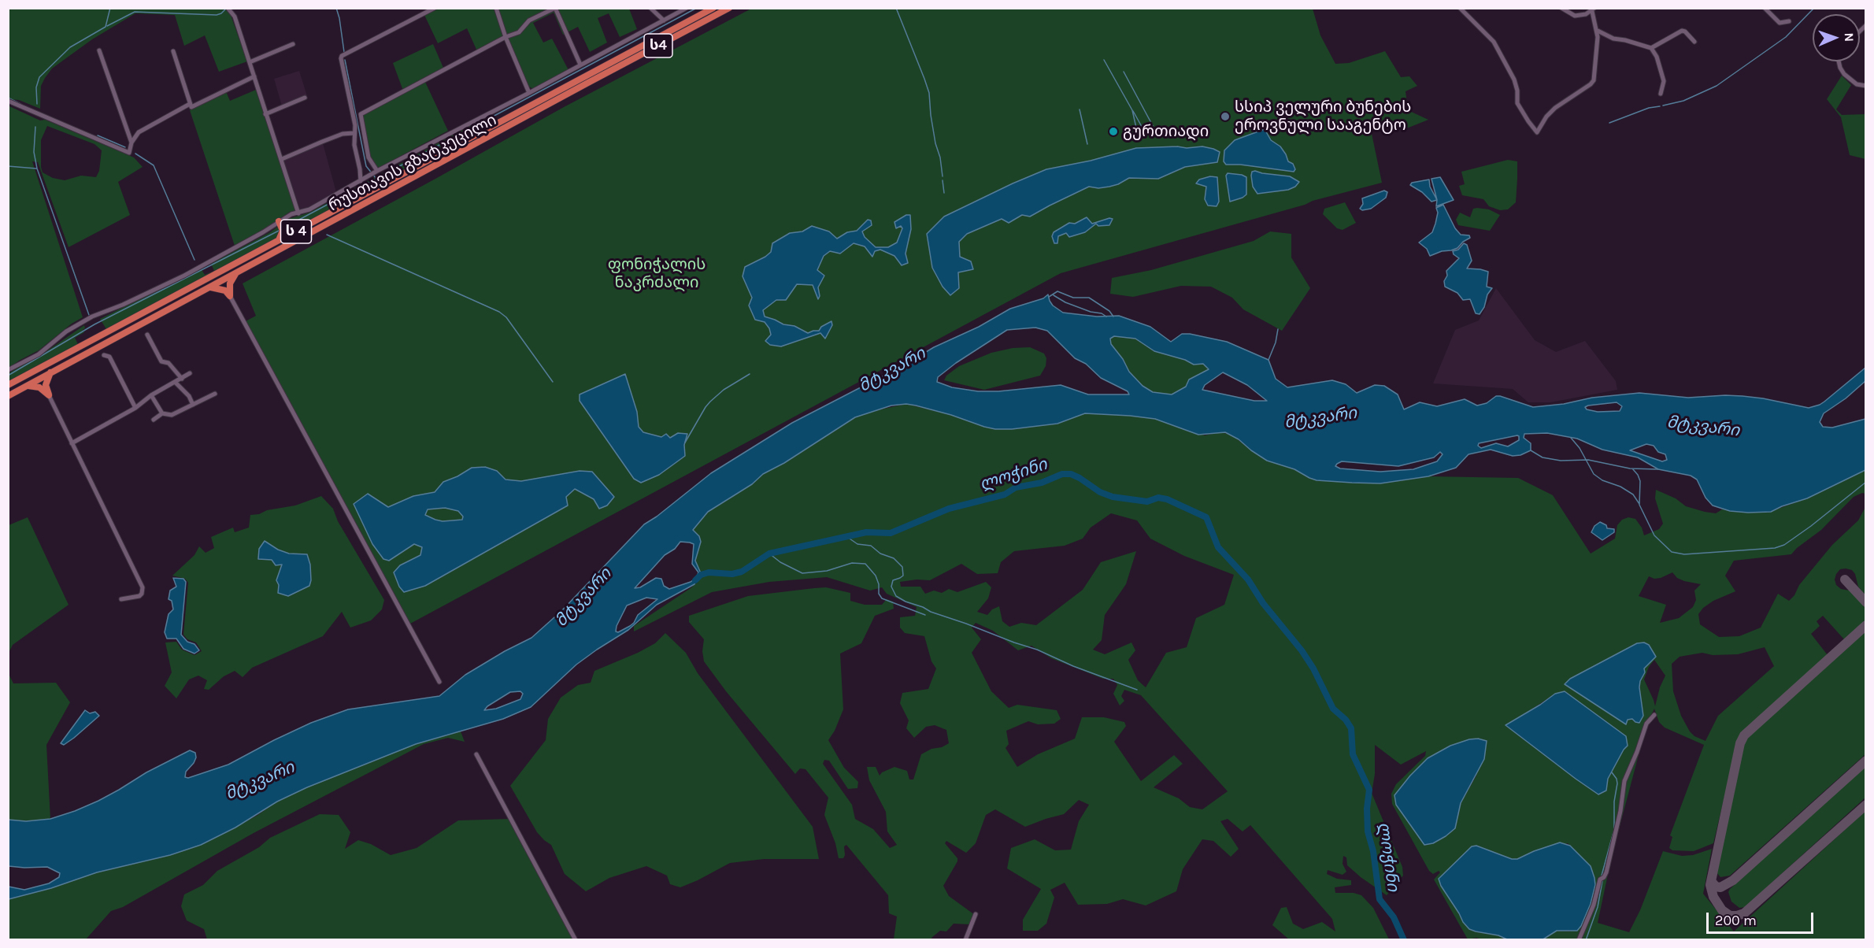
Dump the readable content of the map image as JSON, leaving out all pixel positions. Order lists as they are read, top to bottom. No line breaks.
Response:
{"streets":{"highway":["ს4","რუსთავის გზატკეცილი","ს 4"]},"water":["მტკვარი","ლოჭინი"],"parks":["ფონიჭალის ნაკრძალი"],"places":["სსიპ ველური ბუნების ეროვნული სააგენტო","გურთიადი"],"scale_bar":"200 m","north":"right"}
